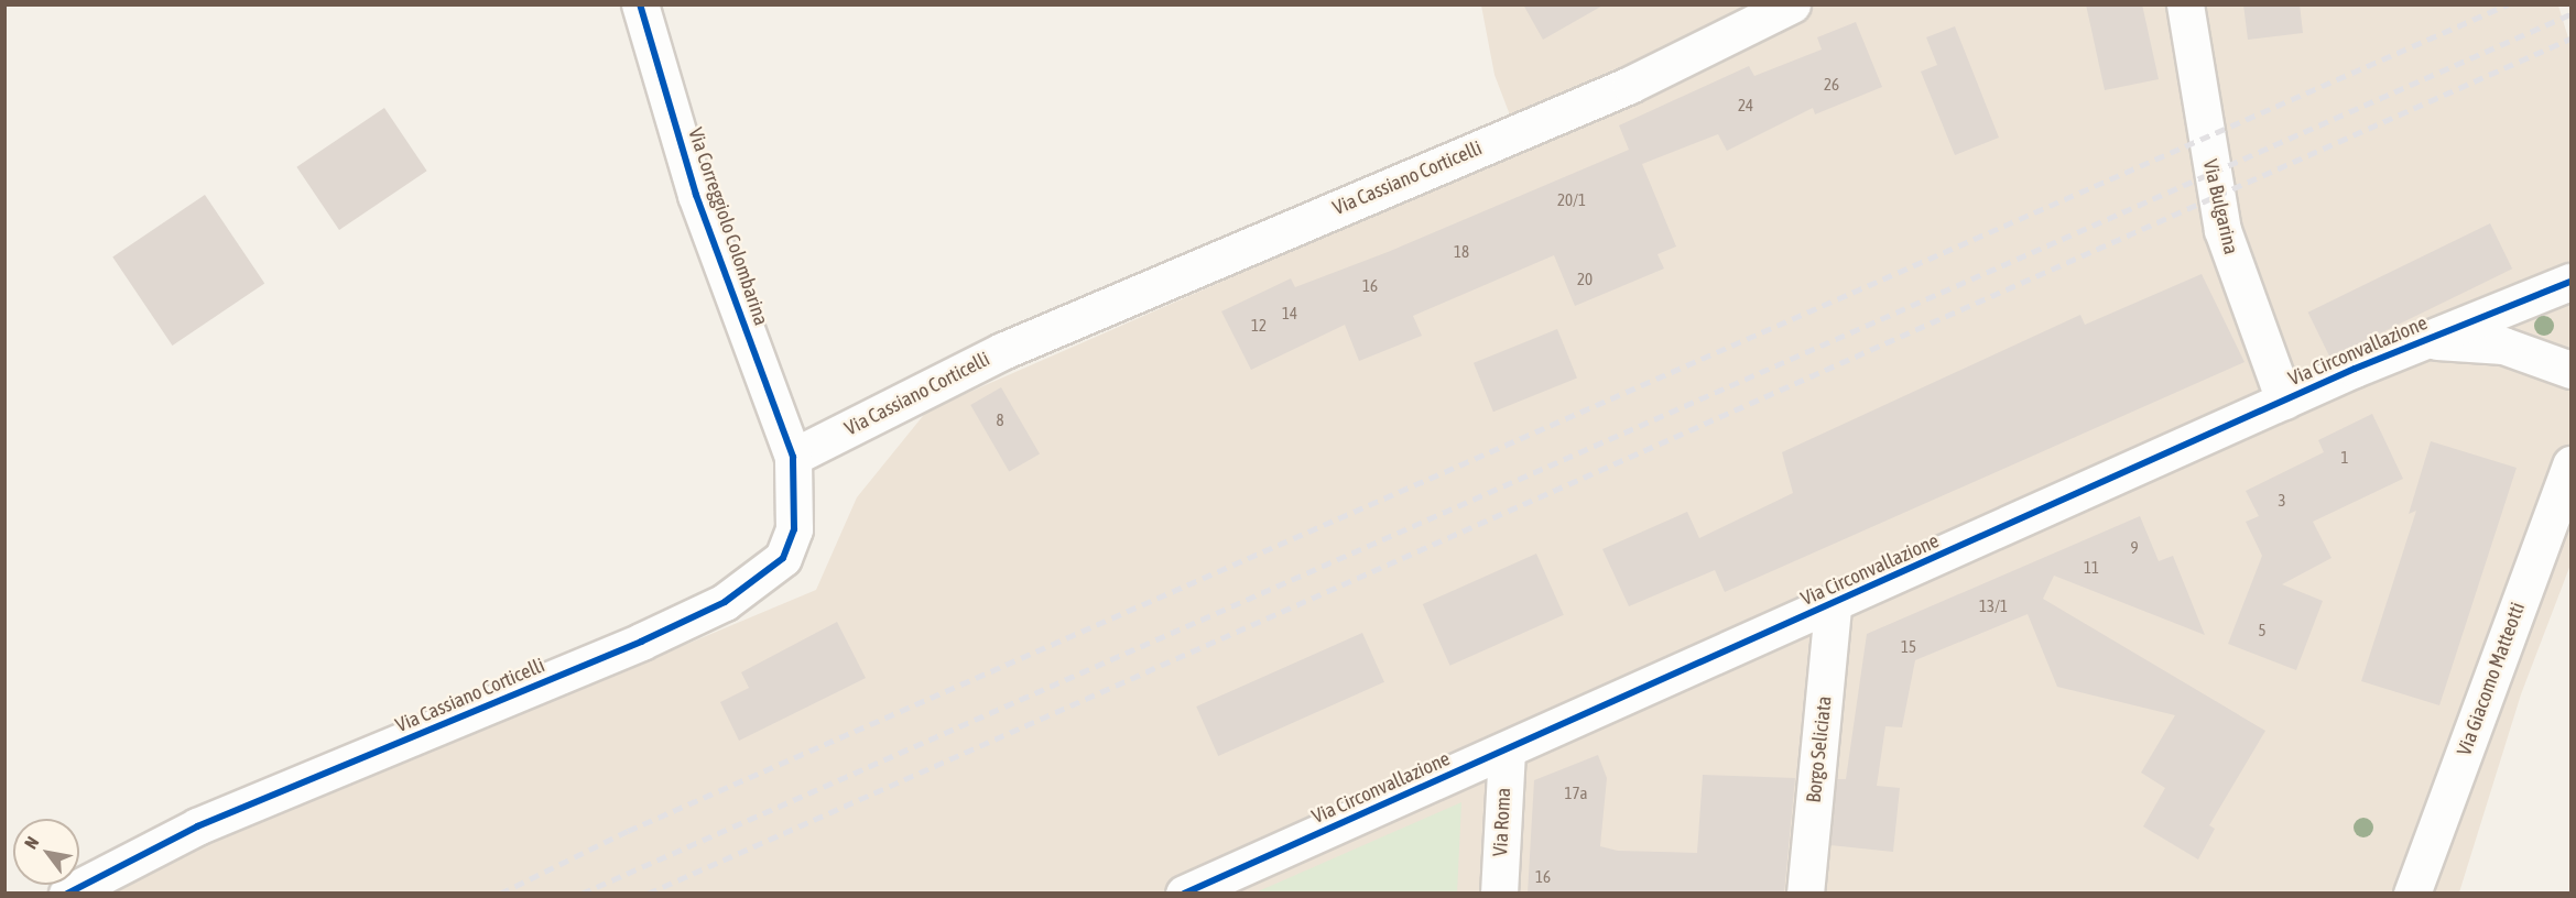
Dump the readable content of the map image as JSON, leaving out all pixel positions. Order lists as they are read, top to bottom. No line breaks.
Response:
{"streets":{"street":["Via Cassiano Corticelli","Via Bulgarina","Via Correggiolo Colombarina","Via Circonvallazione","Via Giacomo Matteotti","Borgo Seliciata","Via Roma"]},"crossings":[["Via Cassiano Corticelli","Via Correggiolo Colombarina"],["Via Bulgarina","Via Circonvallazione"],["Via Circonvallazione","Borgo Seliciata"],["Via Circonvallazione","Via Roma"]],"house_numbers":["26","24","20/1","18","20","16","14","12","8","1","3","9","11","13/1","5","15","17a","16"],"north":"top left"}
